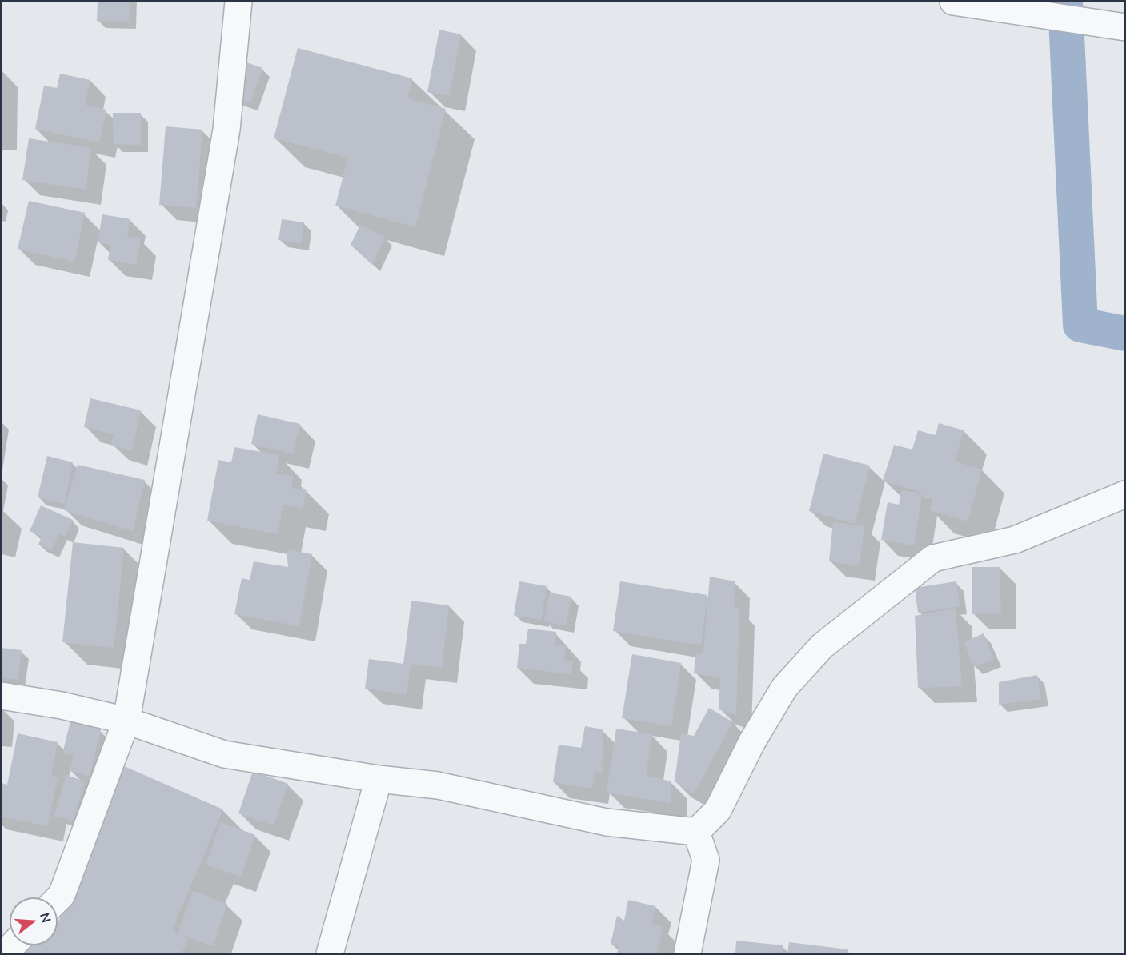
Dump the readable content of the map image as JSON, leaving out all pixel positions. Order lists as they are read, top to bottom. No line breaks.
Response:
{"north":"right"}
